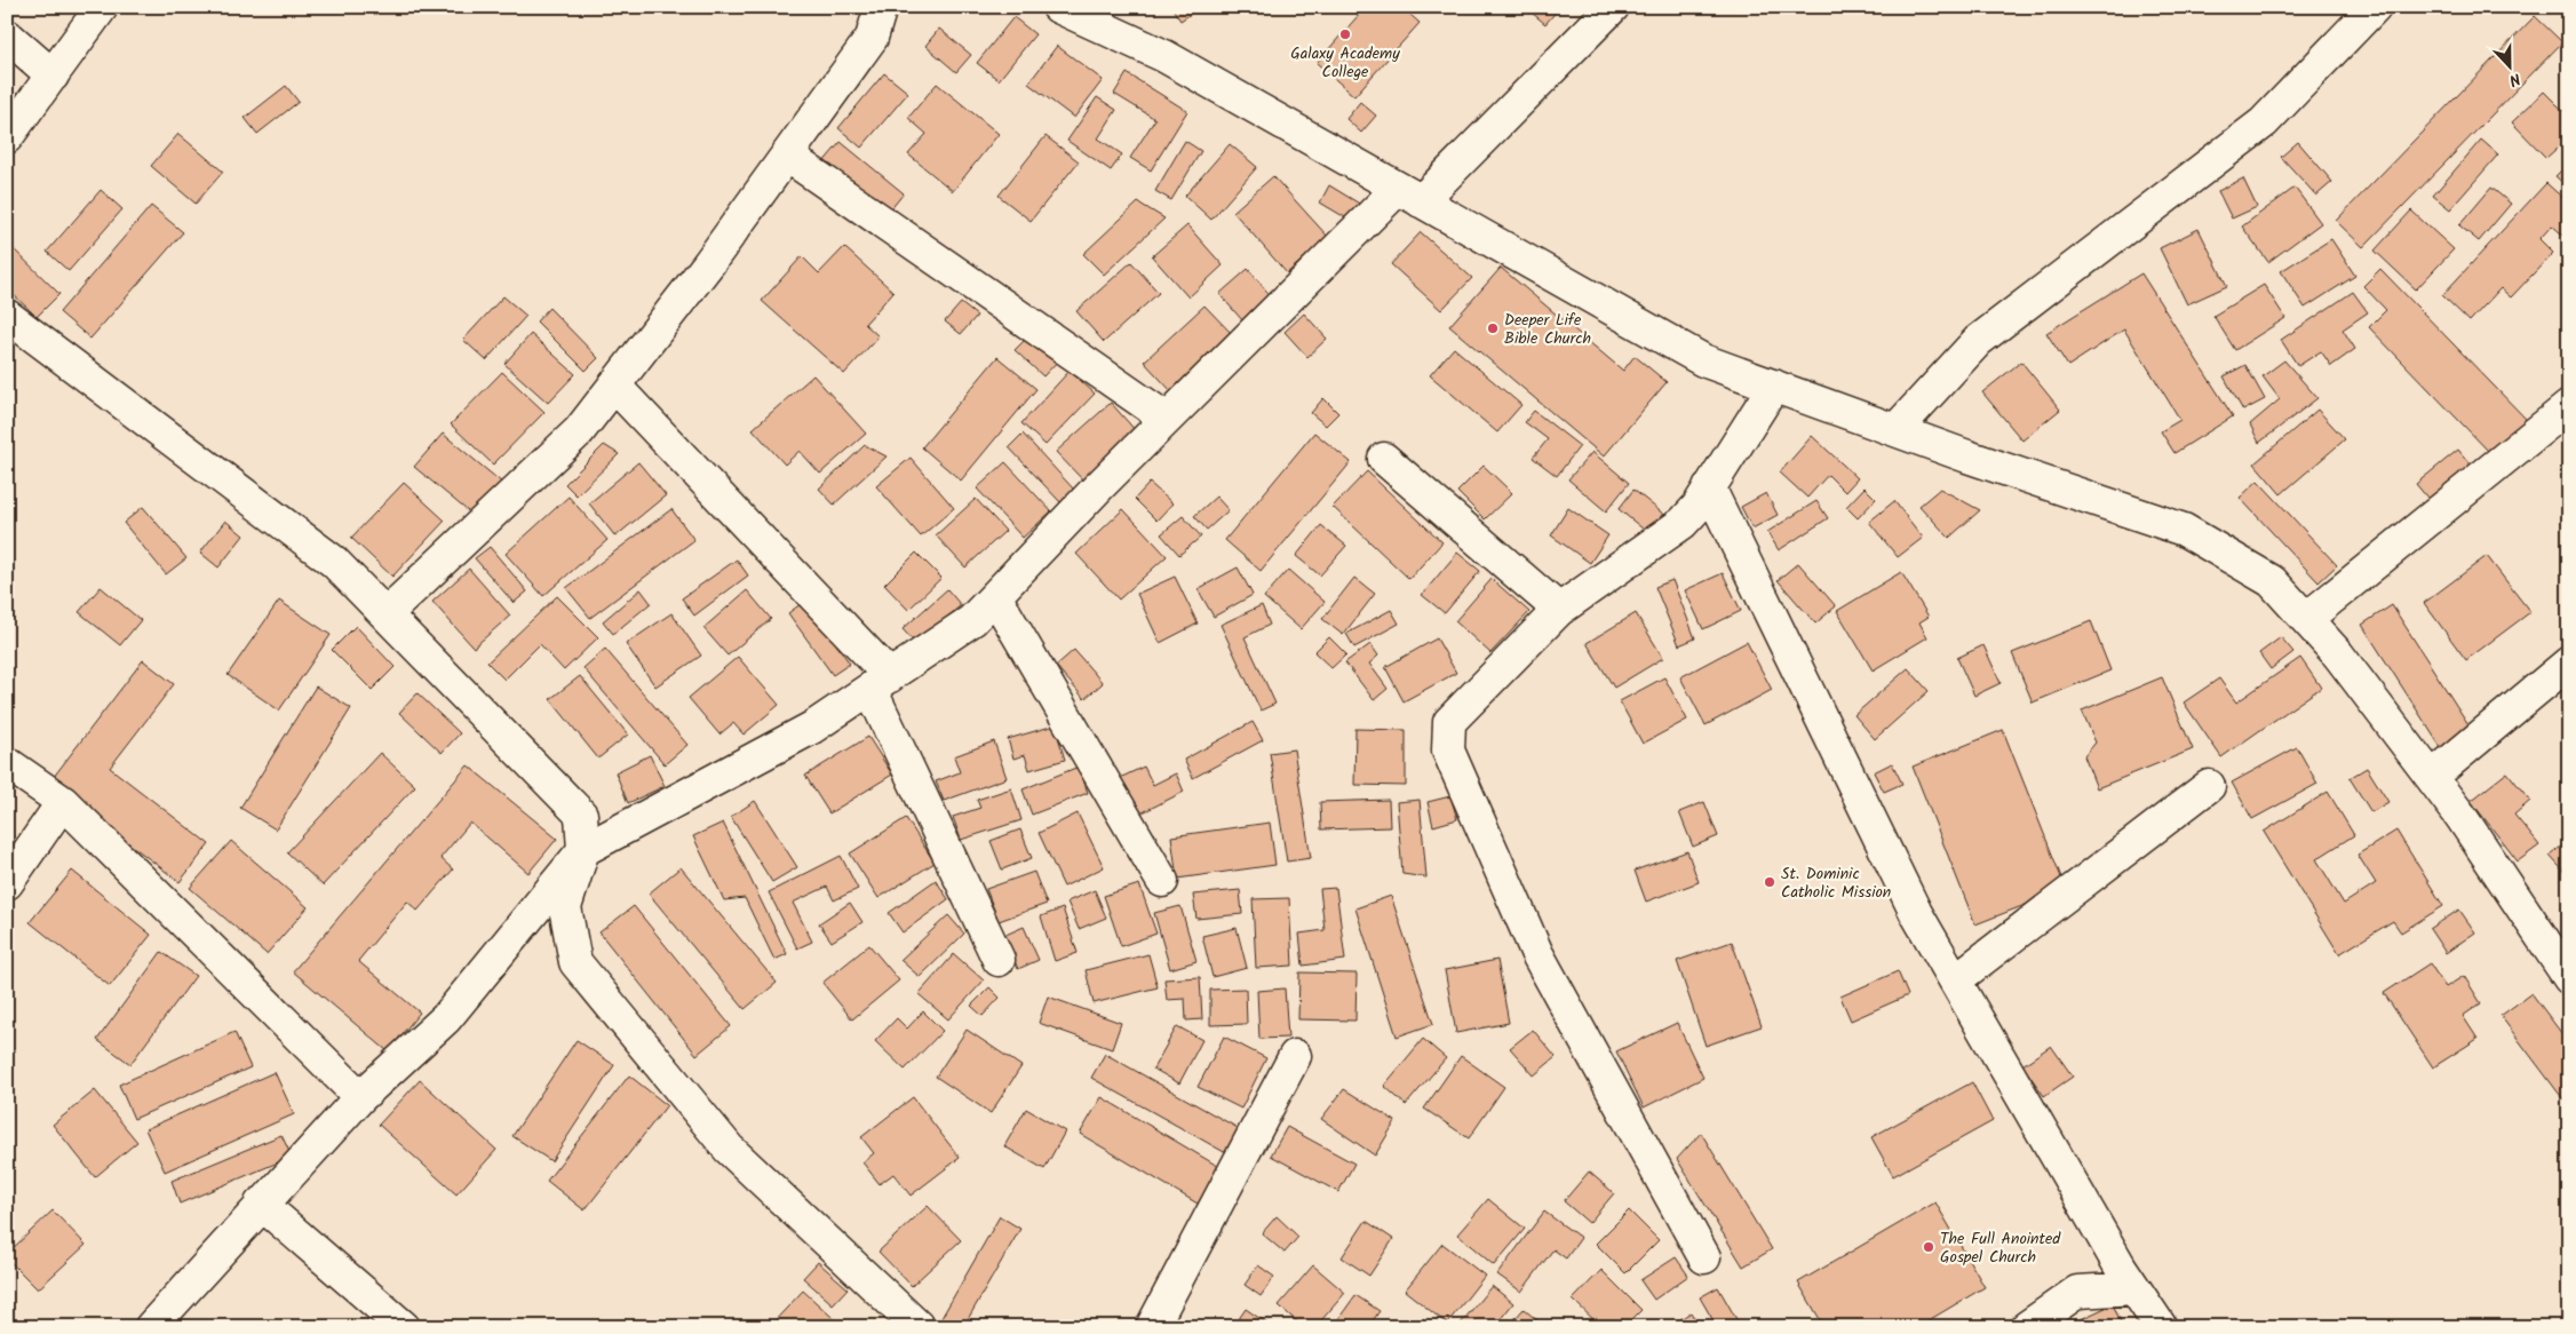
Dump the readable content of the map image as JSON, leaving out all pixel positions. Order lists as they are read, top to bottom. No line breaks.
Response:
{"places":["Galaxy Academy College","Deeper Life Bible Church","St. Dominic Catholic Mission","The Full Anointed Gospel Church"],"north":"bottom"}
